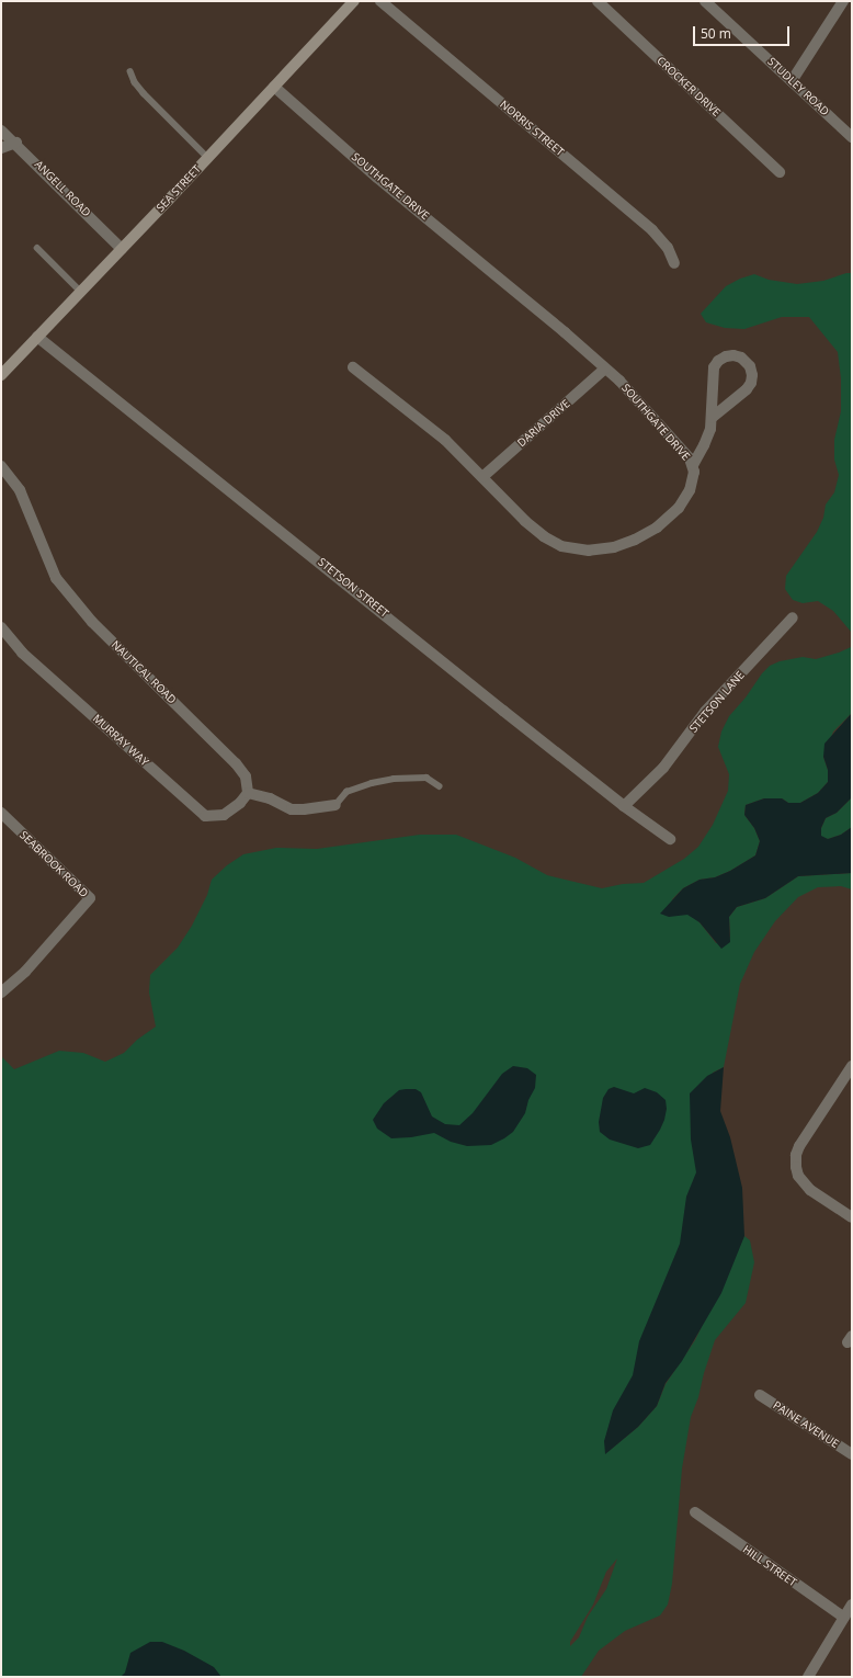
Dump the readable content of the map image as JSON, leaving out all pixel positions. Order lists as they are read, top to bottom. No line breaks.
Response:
{"streets":{"street":["CROCKER DRIVE","STUDLEY ROAD","NORRIS STREET","SOUTHGATE DRIVE","ANGELL ROAD","SEA STREET","DARIA DRIVE","STETSON STREET","NAUTICAL ROAD","STETSON LANE","MURRAY WAY","SEABROOK ROAD","PAINE AVENUE","HILL STREET"]},"crossings":[["SOUTHGATE DRIVE","SEA STREET"],["SOUTHGATE DRIVE","DARIA DRIVE"],["ANGELL ROAD","SEA STREET"],["SEA STREET","STETSON STREET"],["STETSON STREET","STETSON LANE"],["NAUTICAL ROAD","MURRAY WAY"]],"scale_bar":"50 m"}
